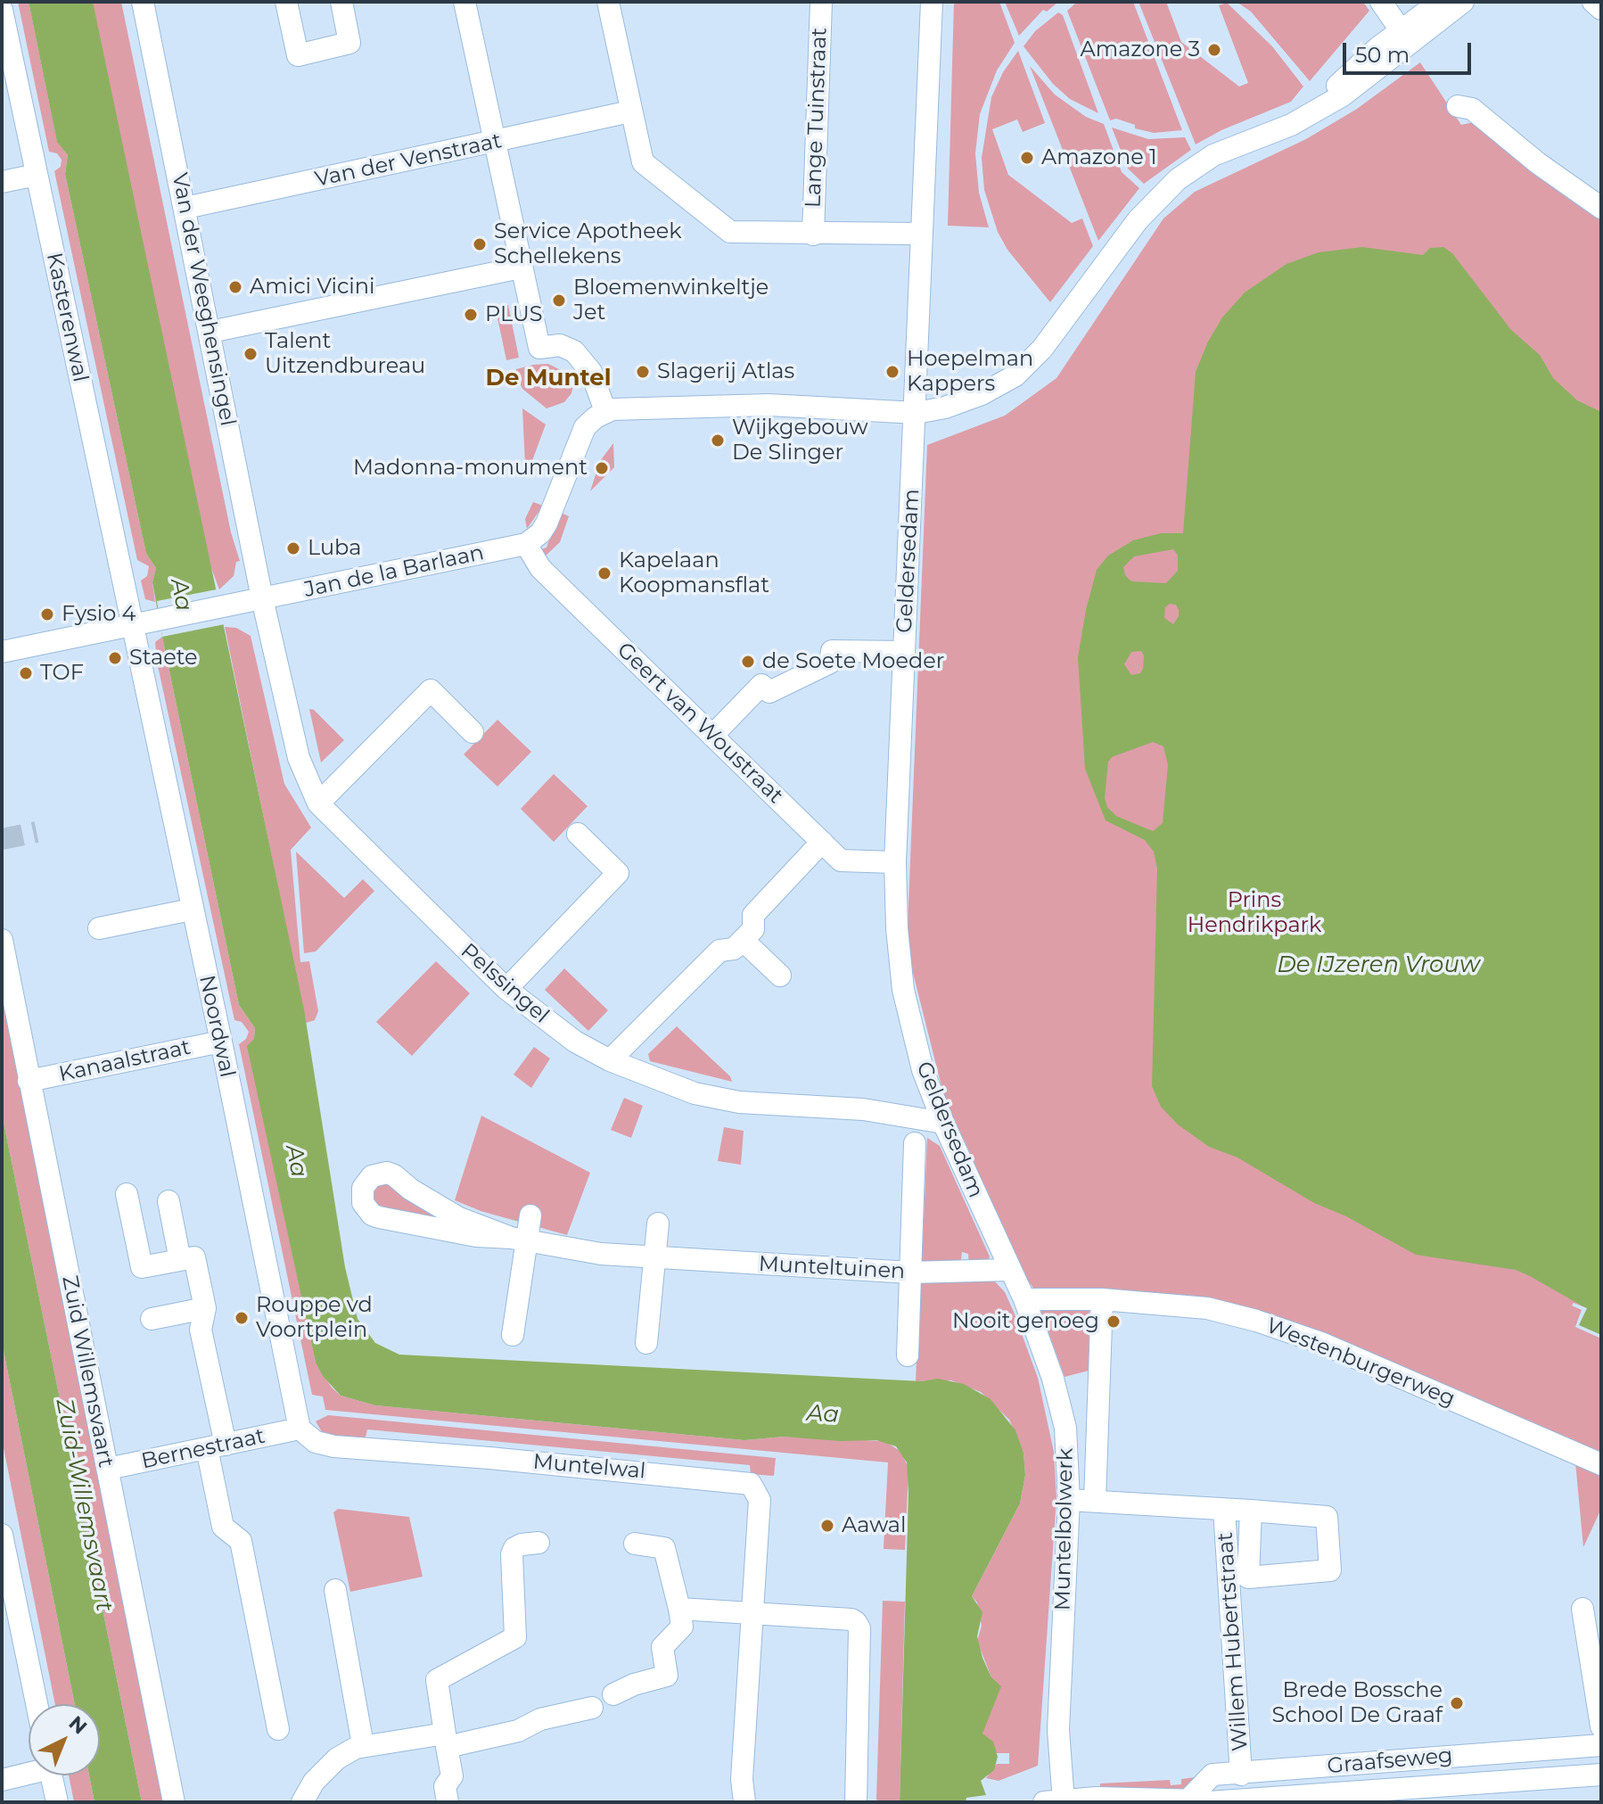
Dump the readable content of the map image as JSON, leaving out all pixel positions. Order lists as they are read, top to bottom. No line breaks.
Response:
{"streets":{"street":["Lange Tuinstraat","Van der Venstraat","Van der Weeghensingel","Kasterenwal","Geldersedam","Jan de la Barlaan","Geert van Woustraat","Pelssingel","Noordwal","Kanaalstraat","Munteltuinen","Westenburgerweg","Zuid Willemsvaart","Bernestraat","Muntelwal","Muntelbolwerk","Willem Hubertstraat","Graafseweg"]},"crossings":[["Van der Venstraat","Van der Weeghensingel"],["Van der Weeghensingel","Jan de la Barlaan"],["Van der Weeghensingel","Pelssingel"],["Kasterenwal","Jan de la Barlaan"],["Kasterenwal","Noordwal"],["Geldersedam","Geert van Woustraat"],["Geldersedam","Pelssingel"],["Geldersedam","Munteltuinen"],["Geldersedam","Muntelbolwerk"],["Jan de la Barlaan","Geert van Woustraat"],["Jan de la Barlaan","Pelssingel"],["Jan de la Barlaan","Noordwal"],["Noordwal","Kanaalstraat"],["Noordwal","Bernestraat"],["Noordwal","Muntelwal"],["Kanaalstraat","Zuid Willemsvaart"],["Munteltuinen","Muntelbolwerk"],["Westenburgerweg","Muntelbolwerk"],["Zuid Willemsvaart","Bernestraat"],["Bernestraat","Muntelwal"],["Muntelbolwerk","Graafseweg"],["Willem Hubertstraat","Graafseweg"]],"districts":["De Muntel"],"water":["Aa","De IJzeren Vrouw","Zuid-Willemsvaart"],"parks":["Prins Hendrikpark"],"places":["Amazone 3","Amazone 1","Service Apotheek Schellekens","Amici Vicini","Bloemenwinkeltje Jet","PLUS","Talent Uitzendbureau","Slagerij Atlas","Hoepelman Kappers","Wijkgebouw De Slinger","Madonna-monument","Luba","Kapelaan Koopmansflat","Fysio 4","Staete","de Soete Moeder","TOF","Rouppe vd Voortplein","Nooit genoeg","Aawal","Brede Bossche School De Graaf"],"scale_bar":"50 m","north":"top right"}
